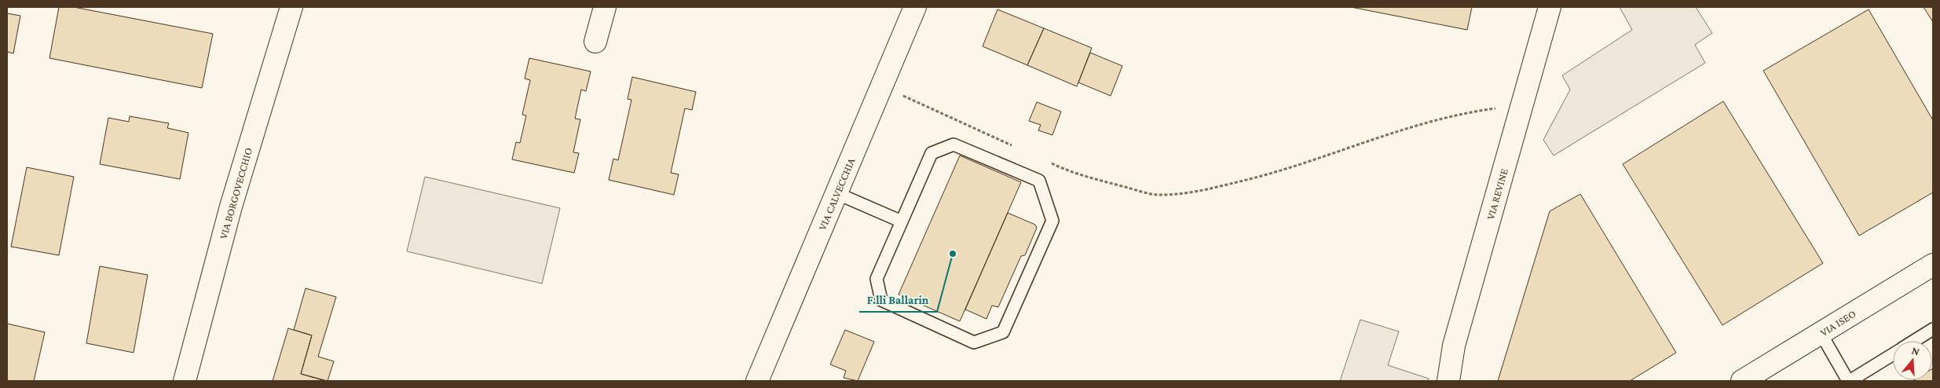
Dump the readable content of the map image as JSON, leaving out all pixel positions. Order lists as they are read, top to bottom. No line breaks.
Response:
{"streets":{"street":["VIA BORGOVECCHIO","VIA CALVECCHIA","VIA REVINE","VIA ISEO"]},"places":["F.lli Ballarin"],"north":"top"}
